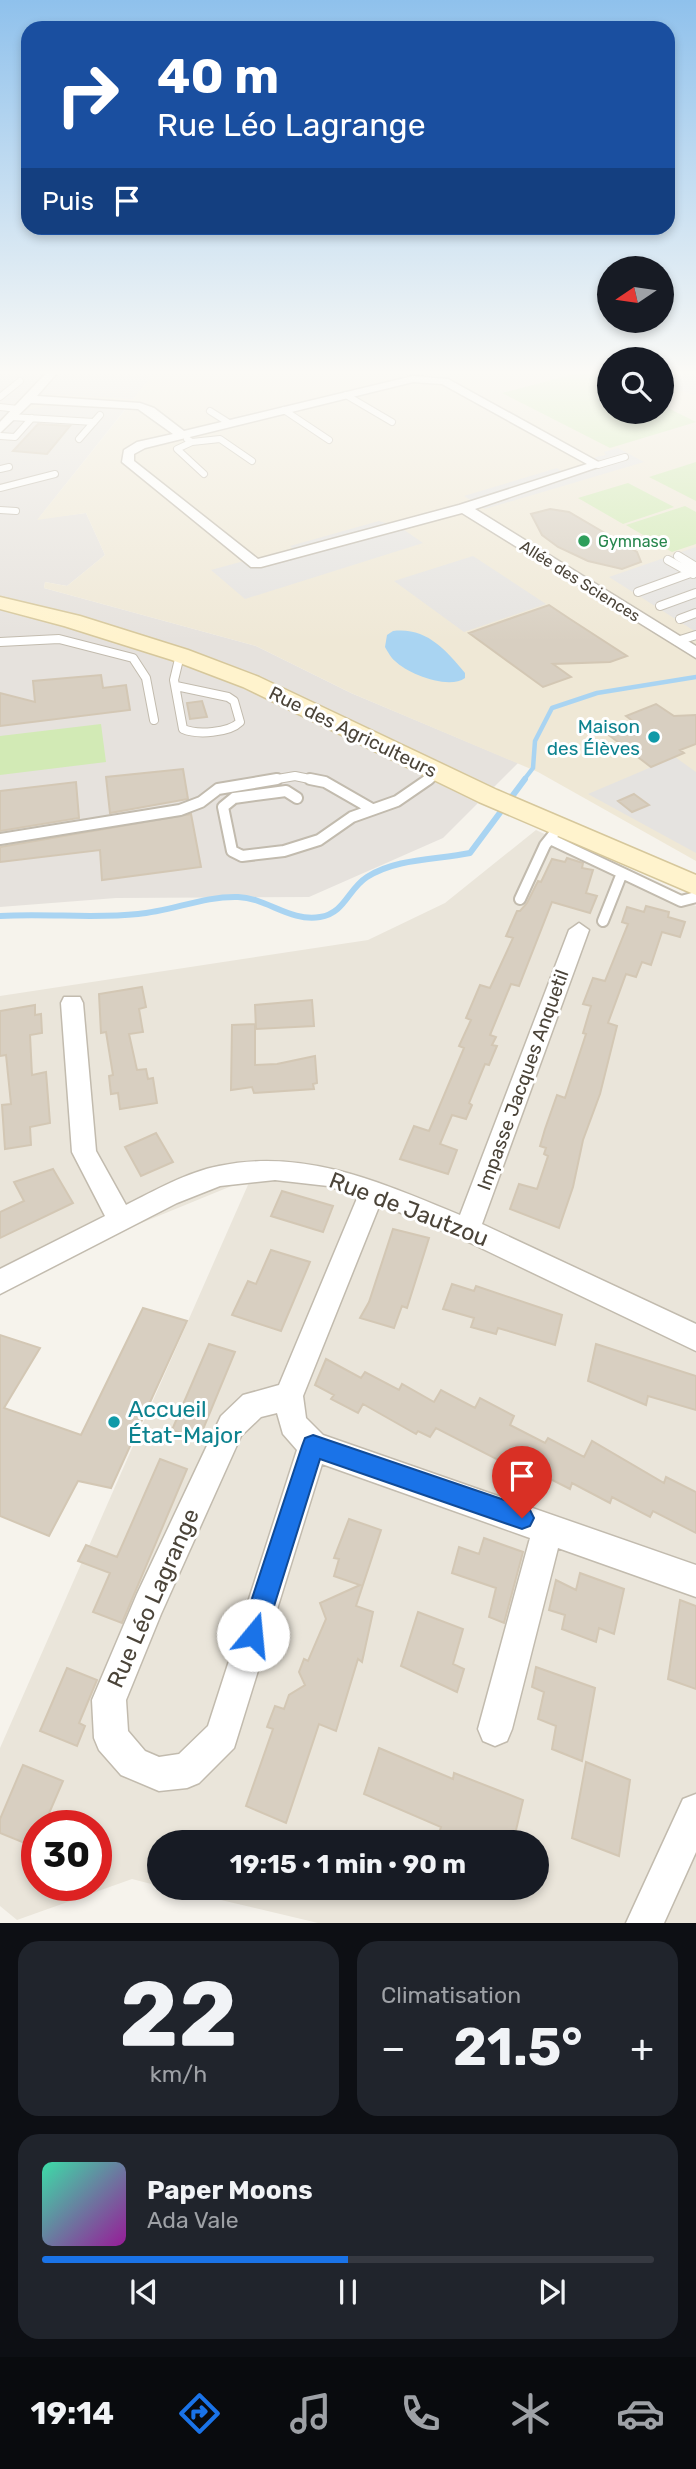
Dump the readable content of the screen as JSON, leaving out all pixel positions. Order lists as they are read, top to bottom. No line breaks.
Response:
{"streets":{"street":["Allée des Sciences","Rue des Agriculteurs","Impasse Jacques Anquetil","Rue de Jautzou","Rue Léo Lagrange"]},"crossings":[["Impasse Jacques Anquetil","Rue de Jautzou"]],"places":["Gymnase","Maison des Élèves","Accueil État-Major"],"north":"left","page":{"turn":["40 m","Rue Léo Lagrange"],"then":"Puis","limit":"30","trip":"19:15 · 1 min · 90 m","tile":[["22","km/h"],"Climatisation"],"heat":["−","21.5°","+"],"song":["Paper Moons","Ada Vale"],"tabs":"19:14"}}
